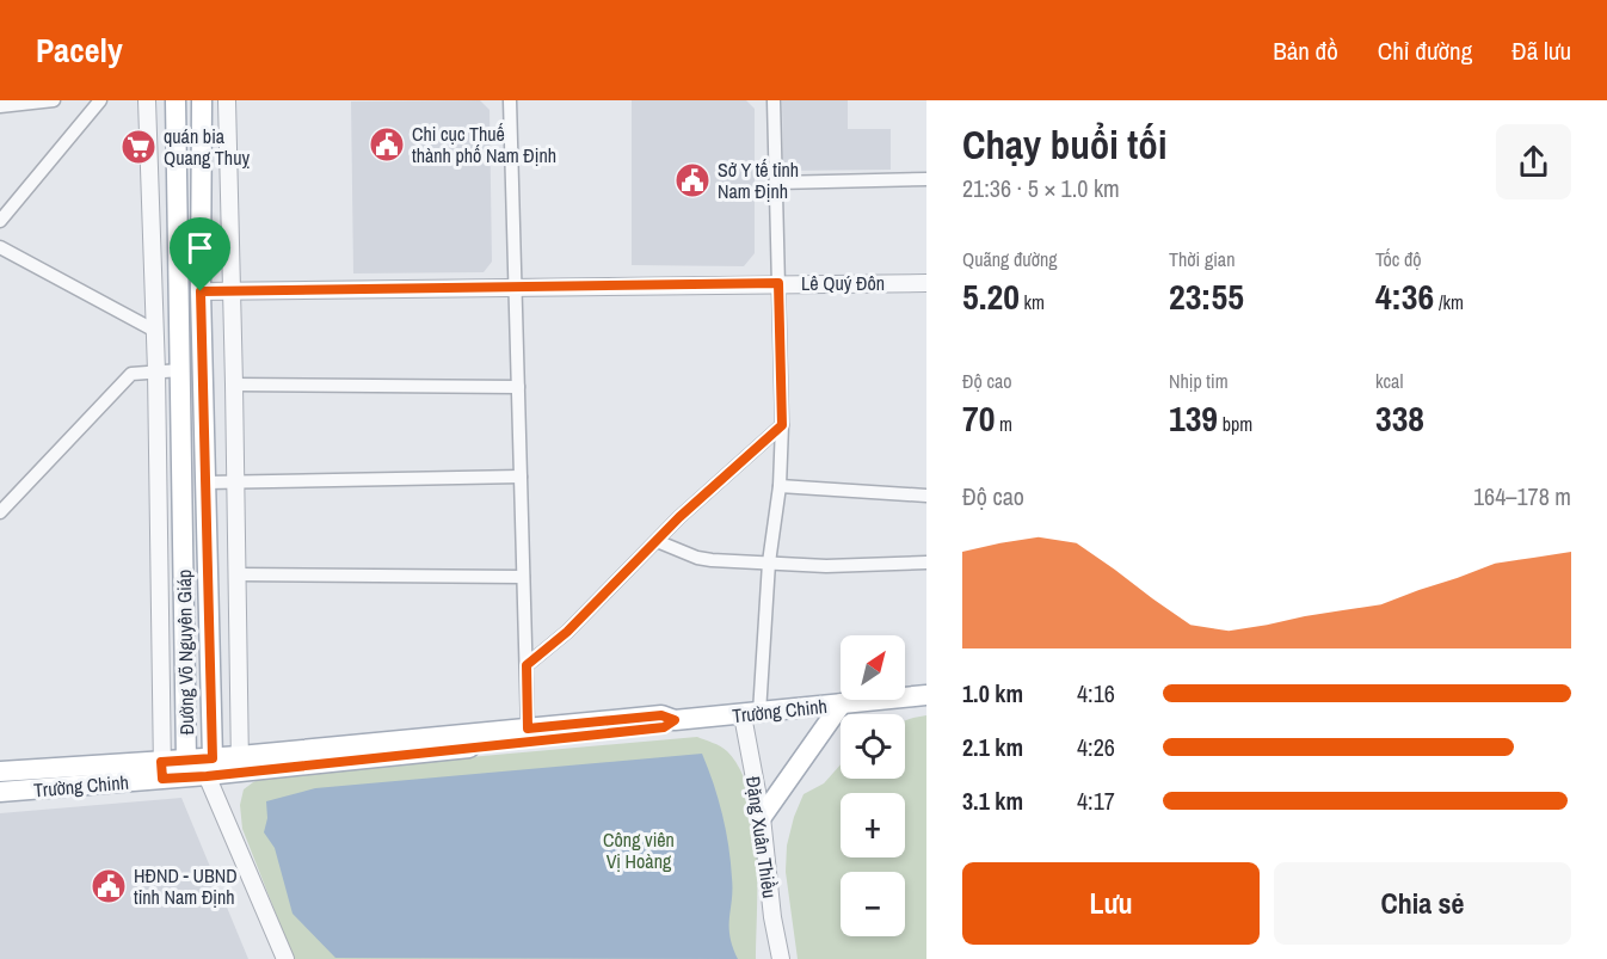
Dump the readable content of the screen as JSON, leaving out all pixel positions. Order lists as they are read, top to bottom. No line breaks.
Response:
{"streets":{"main road":["Đường Võ Nguyên Giáp","Trường Chinh"],"street":["Lê Quý Đôn","Đặng Xuân Thiều"]},"crossings":[["Lê Quý Đôn","Đường Võ Nguyên Giáp"],["Đường Võ Nguyên Giáp","Trường Chinh"],["Trường Chinh","Đặng Xuân Thiều"]],"parks":["Công viên Vị Hoàng"],"places":{"public building":["Chi cục Thuế thành phố Nam Định","Sở Y tế tỉnh Nam Định","HĐND - UBND tỉnh Nam Định"],"supermarket":["quán bia Quang Thuỵ"]},"north":"top right","page":{"header":"Pacely","nav":["Bản đồ","Chỉ đường","Đã lưu"],"heading":["Chạy buổi tối","21:36 · 5 × 1.0 km"],"stats":[["Quãng đường","5.20 km"],["Thời gian","23:55"],["Tốc độ","4:36 /km"],["Độ cao","70 m"],["Nhịp tim","139 bpm"],["kcal","338"]],"chart":["Độ cao","164–178 m"],"map_buttons":["+","−"],"list":[{"name":"1.0 km","note":"4:16"},{"name":"2.1 km","note":"4:26"},{"name":"3.1 km","note":"4:17"}],"buttons":["Lưu","Chia sẻ"]}}
